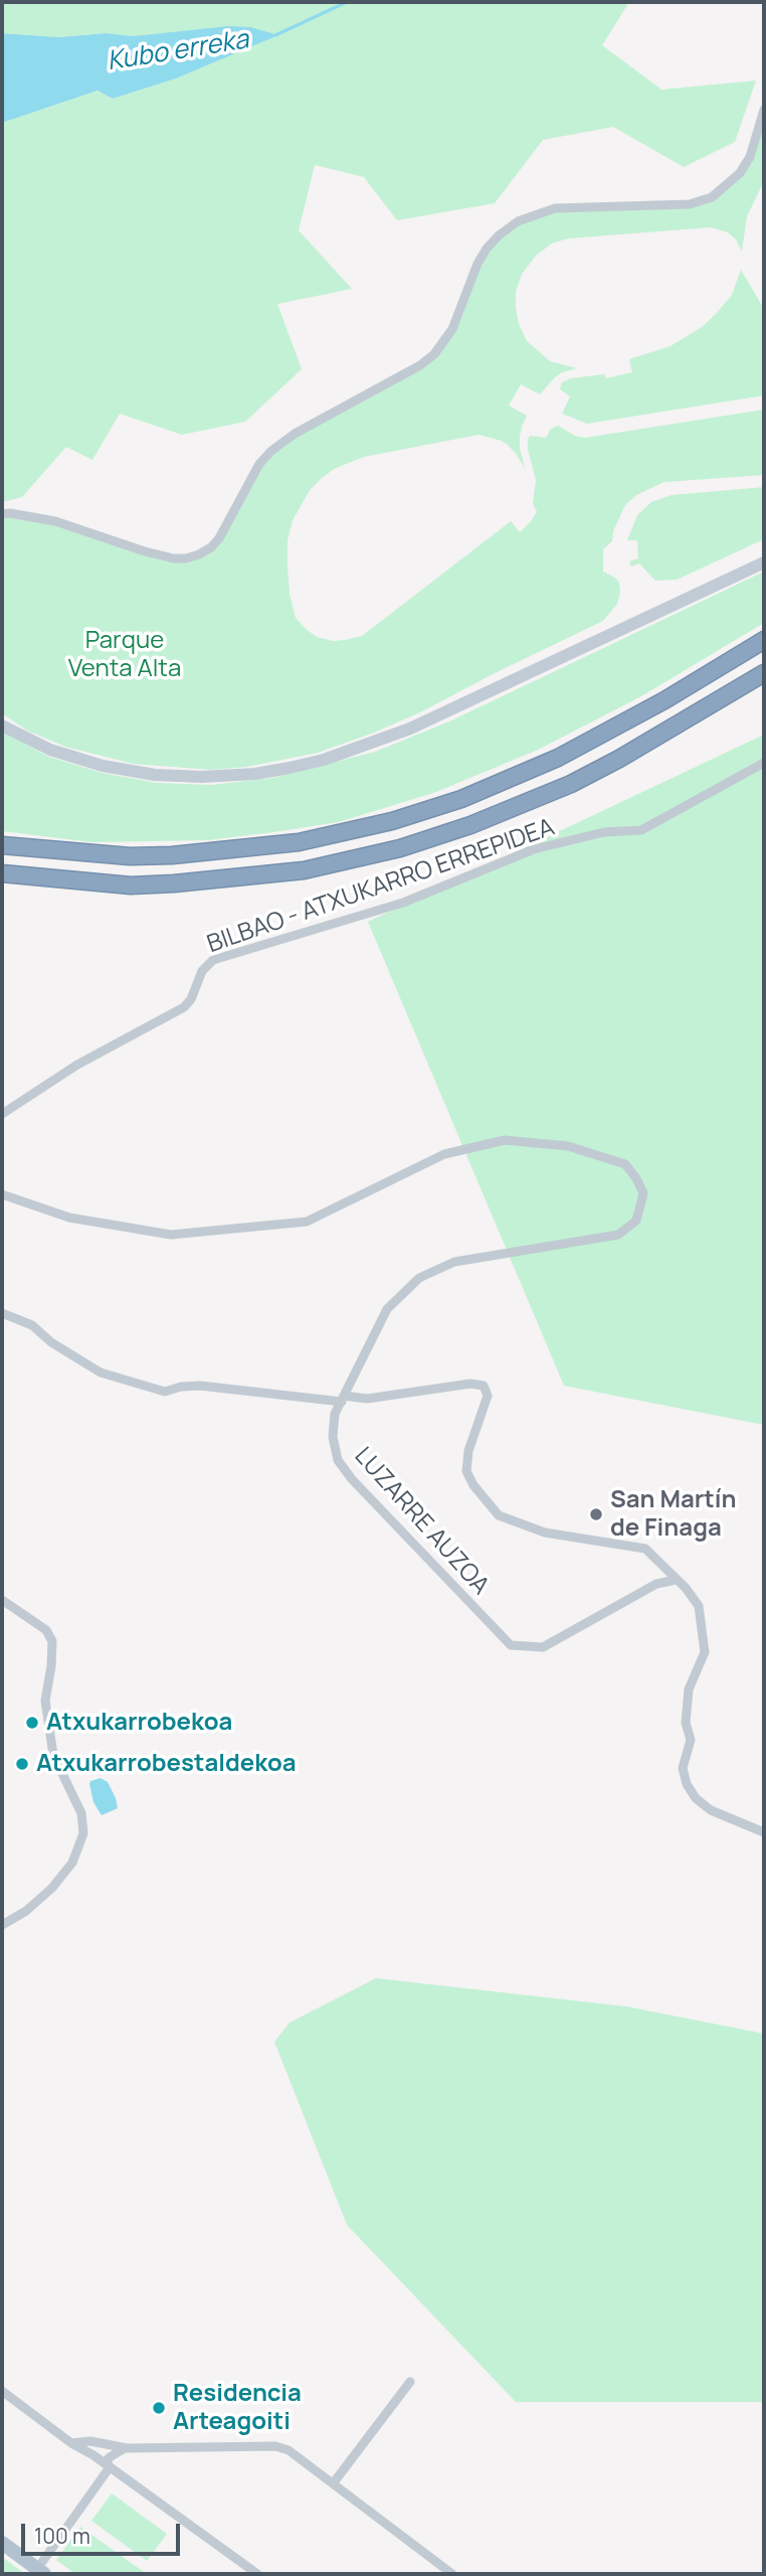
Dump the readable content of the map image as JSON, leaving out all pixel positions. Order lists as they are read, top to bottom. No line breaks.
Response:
{"streets":{"street":["BILBAO - ATXUKARRO ERREPIDEA","LUZARRE AUZOA"]},"water":["Kubo erreka"],"parks":["Parque Venta Alta"],"places":["San Martín de Finaga","Atxukarrobekoa","Atxukarrobestaldekoa","Residencia Arteagoiti"],"scale_bar":"100 m"}
